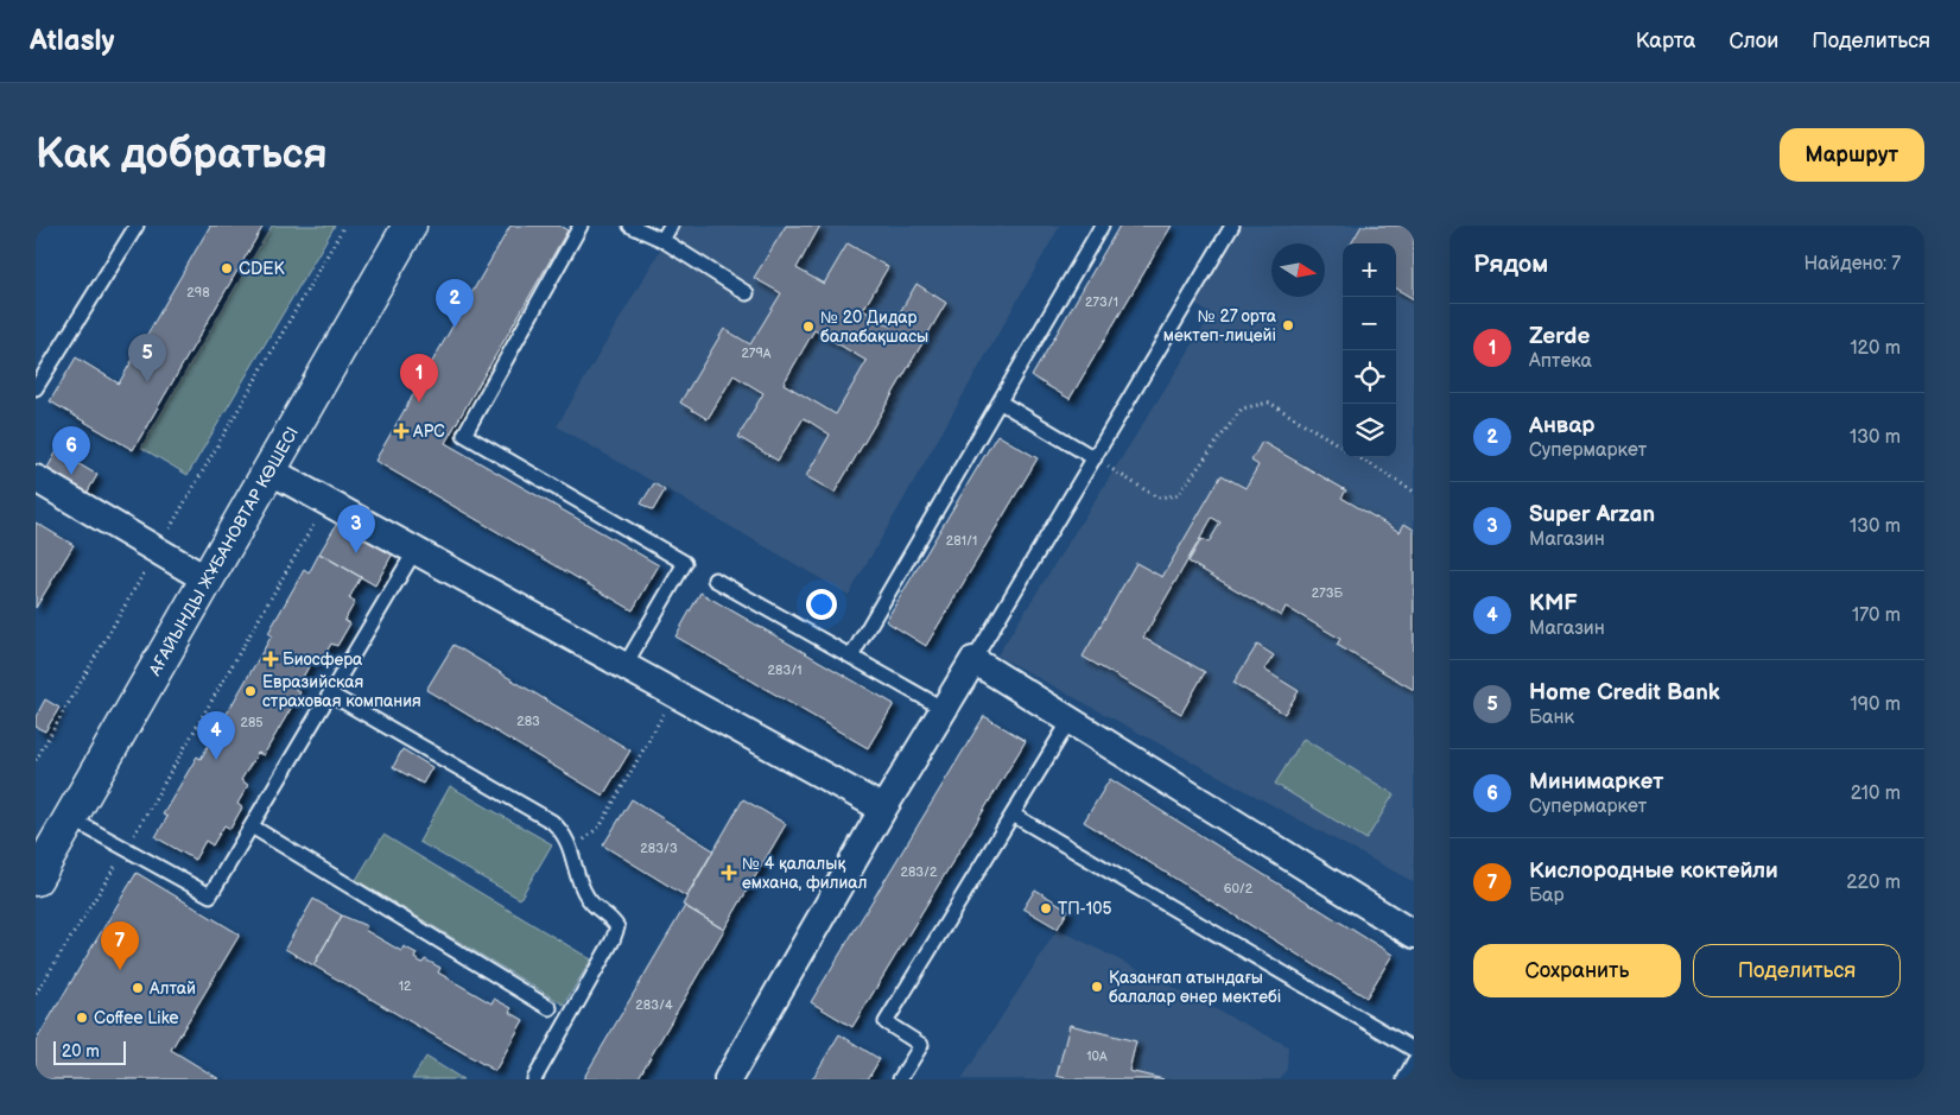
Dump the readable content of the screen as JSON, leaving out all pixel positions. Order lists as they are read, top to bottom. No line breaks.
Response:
{"streets":{"street":["АҒАЙЫНДЫ ЖҰБАНОВТАР КӨШЕСІ"]},"places":{"other":["CDEK","№ 27 орта мектеп-лицейі","№ 20 Дидар балабақшасы","Евразийская страховая компания","ТП-105","Қазанғап атындағы балалар өнер мектебі","Алтай","Coffee Like"],"health":["АРС","Биосфера","№ 4 қалалық емхана, филиал"]},"house_numbers":["298","273/1","279А","281/1","273Б","283/1","283","285","283/3","283/2","60/2","12","283/4","10А"],"scale_bar":"20 m","north":"right","page":{"header":"Atlasly","nav":["Карта","Слои","Поделиться"],"buttons":["Маршрут",["Сохранить","Поделиться"]],"title":"Как добраться","heading":["Рядом","Найдено: 7"],"map_buttons":["+","−"],"pins":["2","5","1","6","3","4","7"],"list":[{"mark":"1","name":"Zerde","note":"Аптека","value":"120 m"},{"mark":"2","name":"Анвар","note":"Супермаркет","value":"130 m"},{"mark":"3","name":"Super Arzan","note":"Магазин","value":"130 m"},{"mark":"4","name":"KMF","note":"Магазин","value":"170 m"},{"mark":"5","name":"Home Credit Bank","note":"Банк","value":"190 m"},{"mark":"6","name":"Минимаркет","note":"Супермаркет","value":"210 m"},{"mark":"7","name":"Кислородные коктейли","note":"Бар","value":"220 m"}],"scale":"20 m"}}
